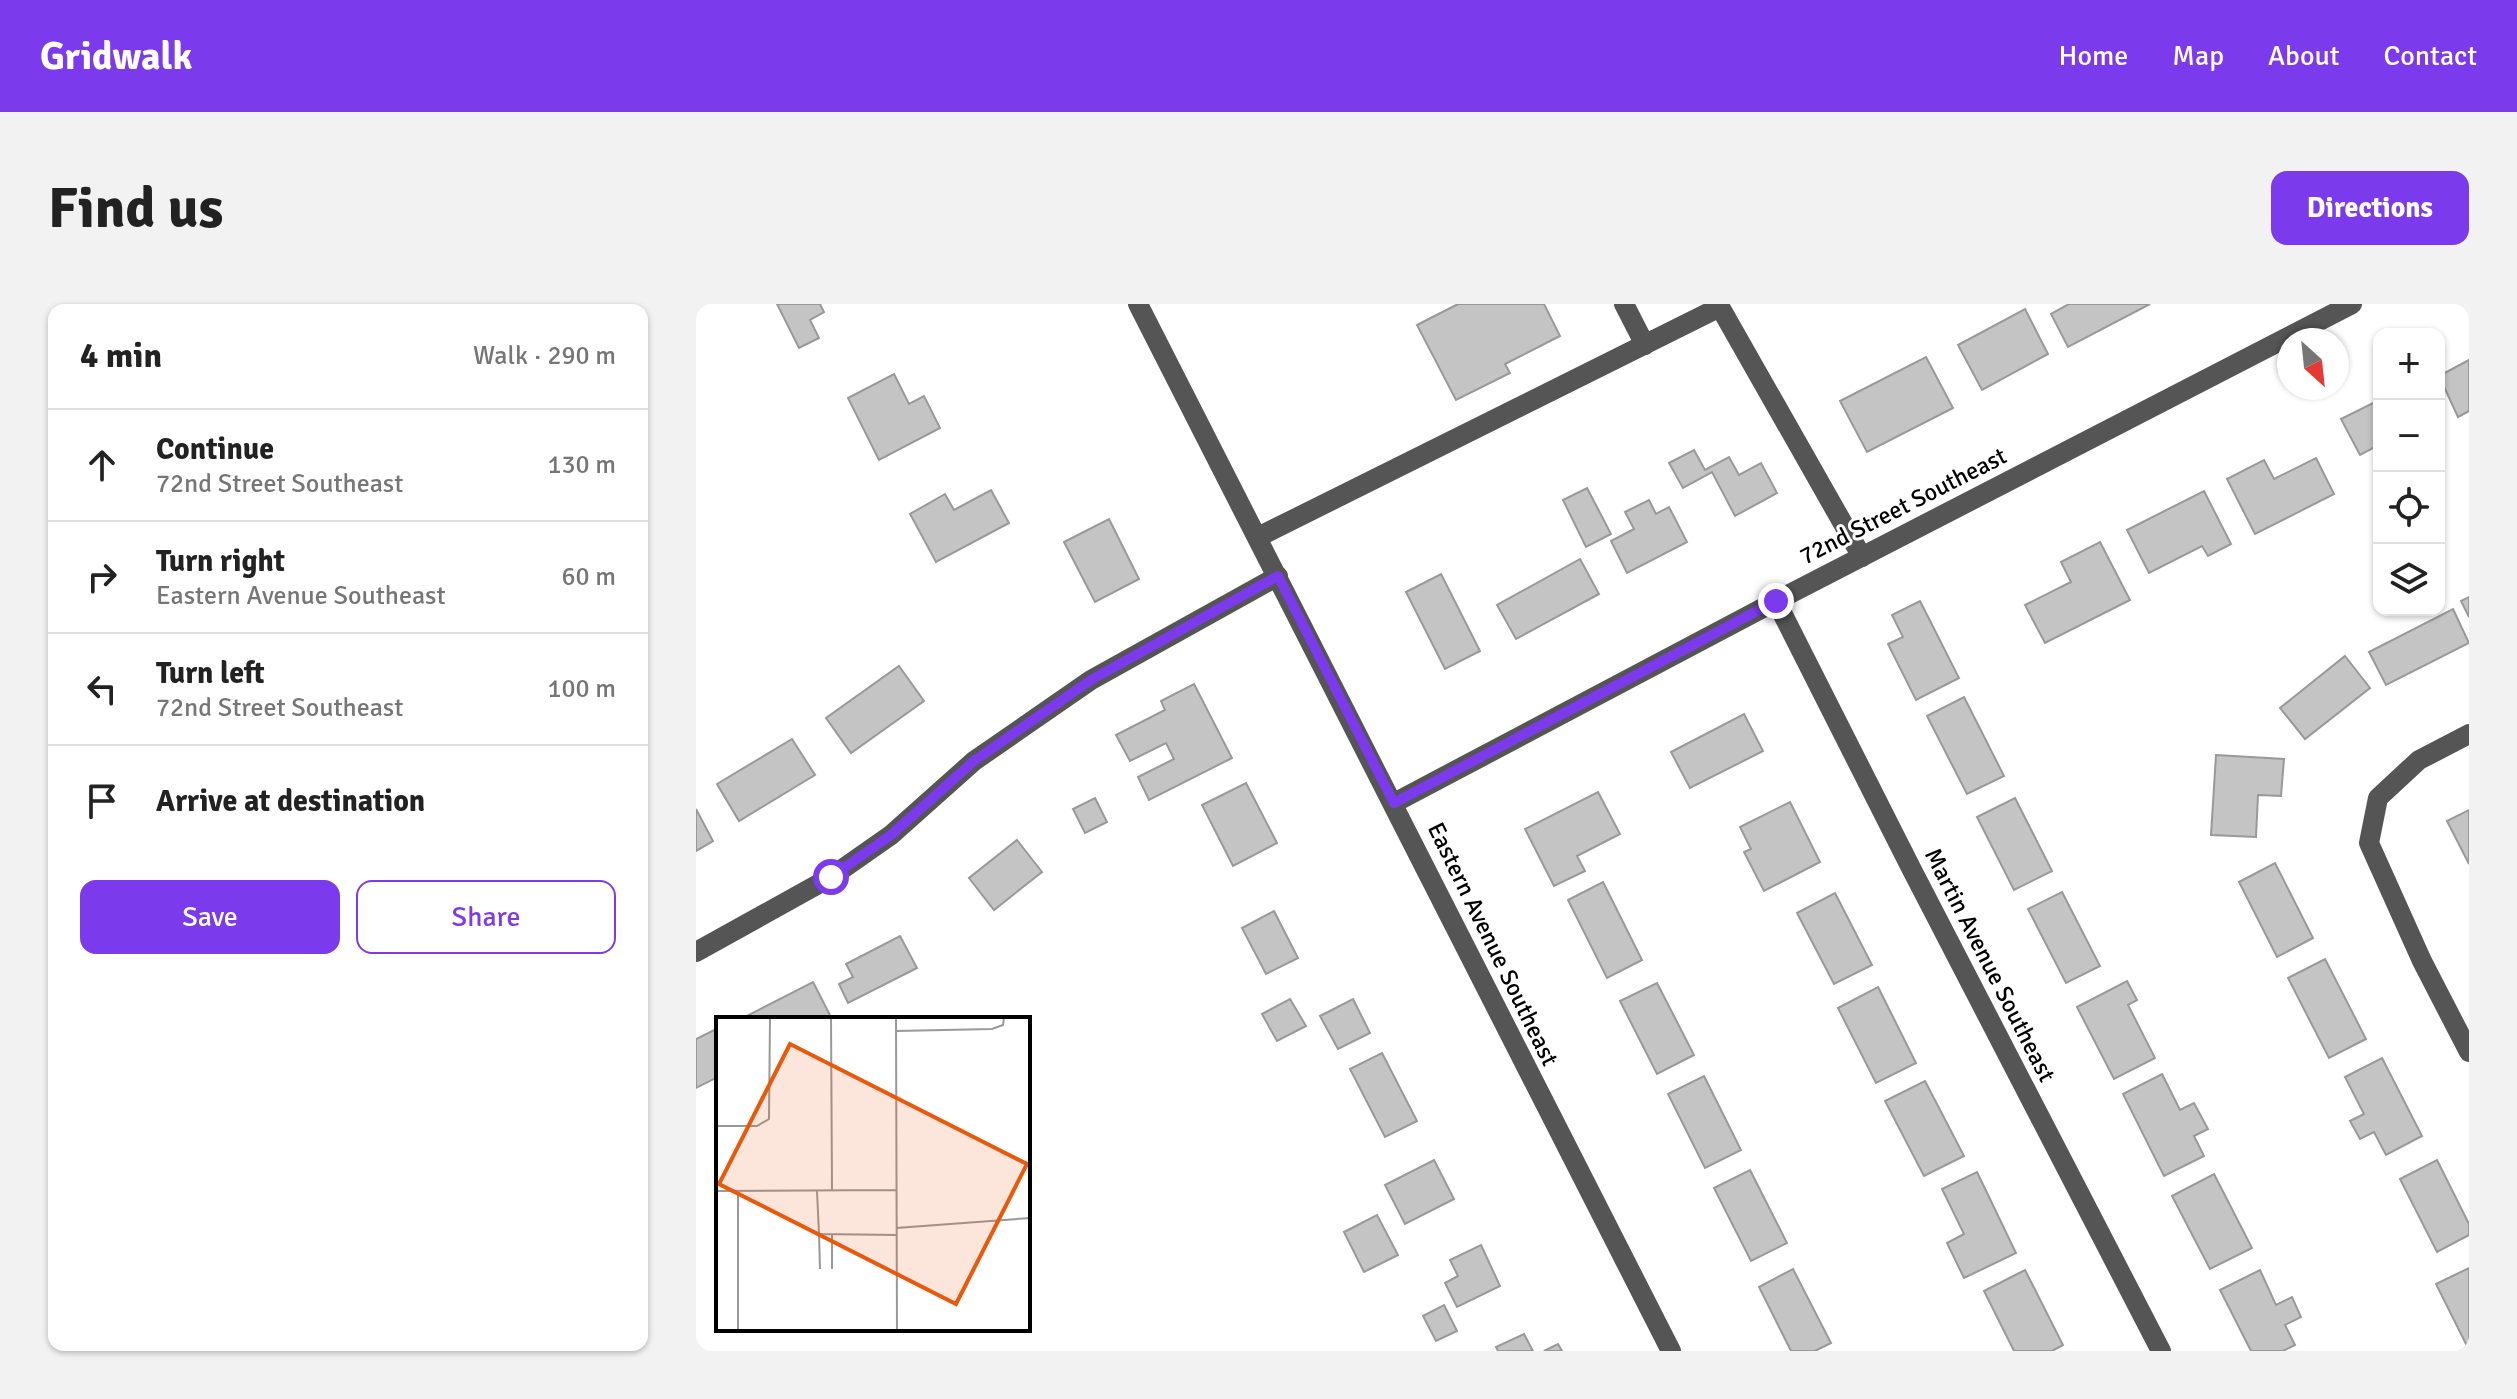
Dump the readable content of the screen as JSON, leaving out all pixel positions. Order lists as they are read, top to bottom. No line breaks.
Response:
{"streets":{"street":["72nd Street Southeast","Eastern Avenue Southeast","Martin Avenue Southeast"]},"crossings":[["72nd Street Southeast","Eastern Avenue Southeast"],["72nd Street Southeast","Martin Avenue Southeast"]],"north":"bottom right","page":{"header":"Gridwalk","nav":["Home","Map","About","Contact"],"buttons":["Directions",["Save","Share"]],"title":"Find us","heading":["4 min","Walk · 290 m"],"map_buttons":["+","−"],"list":[["Continue","72nd Street Southeast","130 m"],["Turn right","Eastern Avenue Southeast","60 m"],["Turn left","72nd Street Southeast","100 m"],"Arrive at destination"]}}
